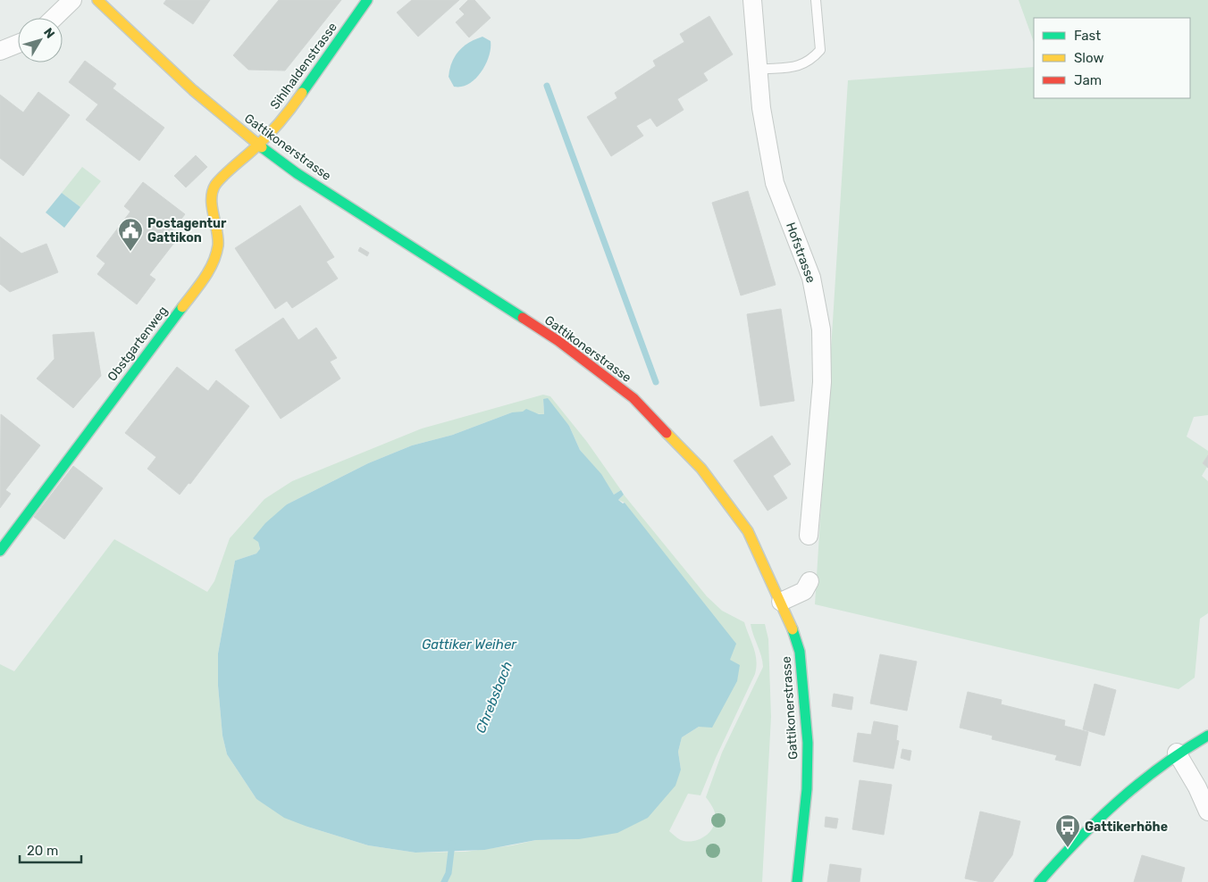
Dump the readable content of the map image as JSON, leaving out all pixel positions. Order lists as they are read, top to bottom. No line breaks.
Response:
{"streets":{"main road":["Sihlhaldenstrasse","Gattikonerstrasse","Obstgartenweg"],"street":["Hofstrasse"]},"crossings":[["Sihlhaldenstrasse","Gattikonerstrasse"],["Sihlhaldenstrasse","Obstgartenweg"],["Gattikonerstrasse","Obstgartenweg"]],"water":["Gattiker Weiher","Chrebsbach"],"places":{"public building":["Postagentur Gattikon"],"bus stop":["Gattikerhöhe"]},"legend":["Fast","Slow","Jam"],"scale_bar":"20 m","north":"top right"}
